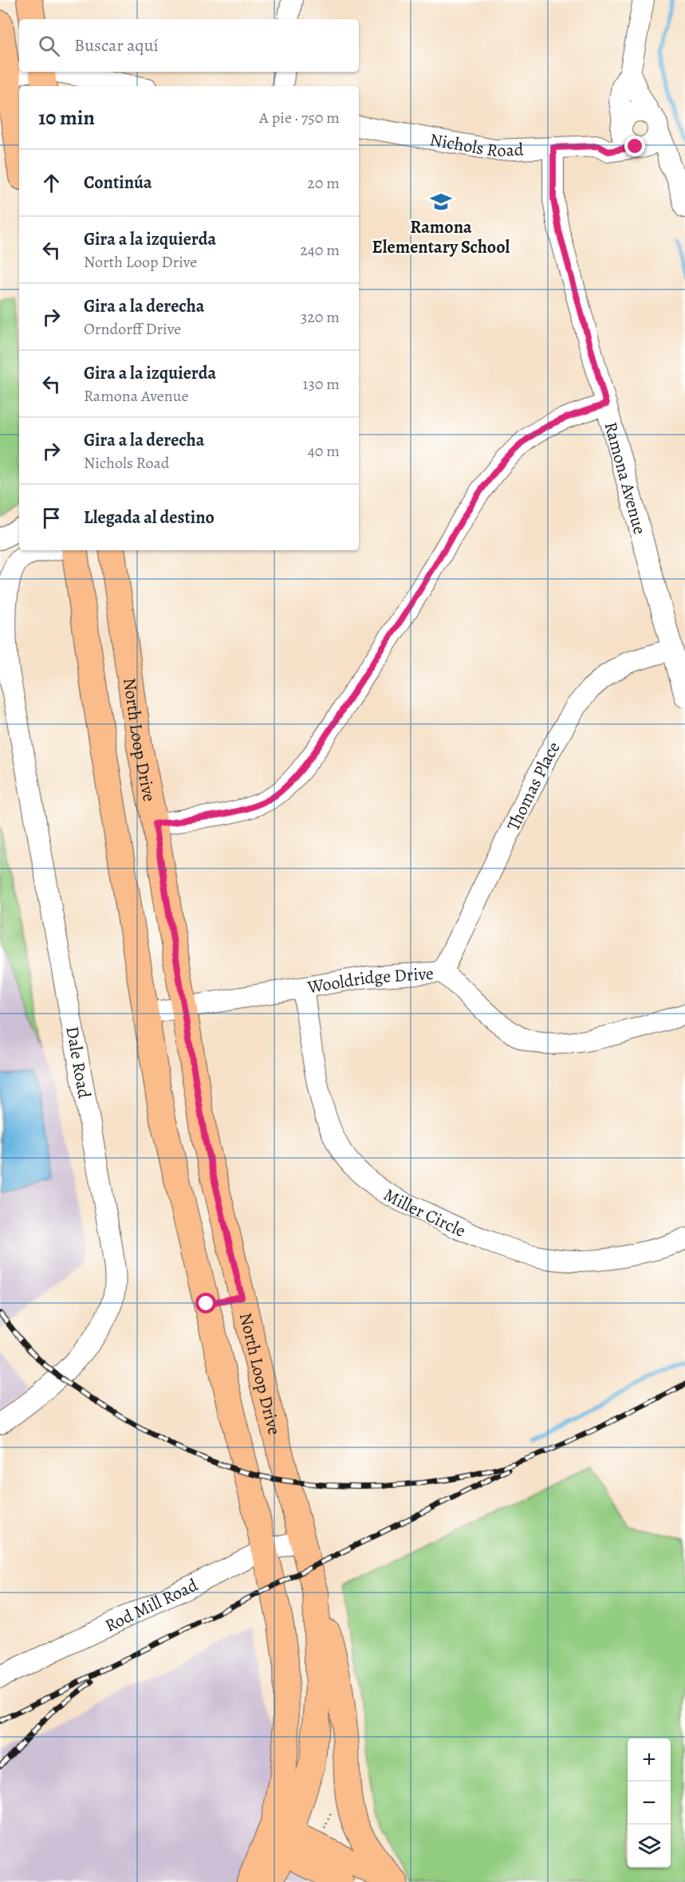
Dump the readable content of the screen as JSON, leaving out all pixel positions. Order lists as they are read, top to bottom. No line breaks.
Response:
{"streets":{"main road":["North Loop Drive"],"street":["Nichols Road","Ramona Avenue","Thomas Place","Wooldridge Drive","Dale Road","Miller Circle","Rod Mill Road"]},"crossings":[["Nichols Road","Ramona Avenue"],["Ramona Avenue","Thomas Place"],["North Loop Drive","Wooldridge Drive"],["North Loop Drive","Rod Mill Road"],["Thomas Place","Wooldridge Drive"],["Wooldridge Drive","Miller Circle"]],"places":{"school or university":["Ramona Elementary School"]},"page":{"search":"Buscar aquí","heading":["10 min","A pie · 750 m"],"list":[["Continúa","20 m"],["Gira a la izquierda","North Loop Drive","240 m"],["Gira a la derecha","Orndorff Drive","320 m"],["Gira a la izquierda","Ramona Avenue","130 m"],["Gira a la derecha","Nichols Road","40 m"],"Llegada al destino"],"map_buttons":["+","−"]}}
